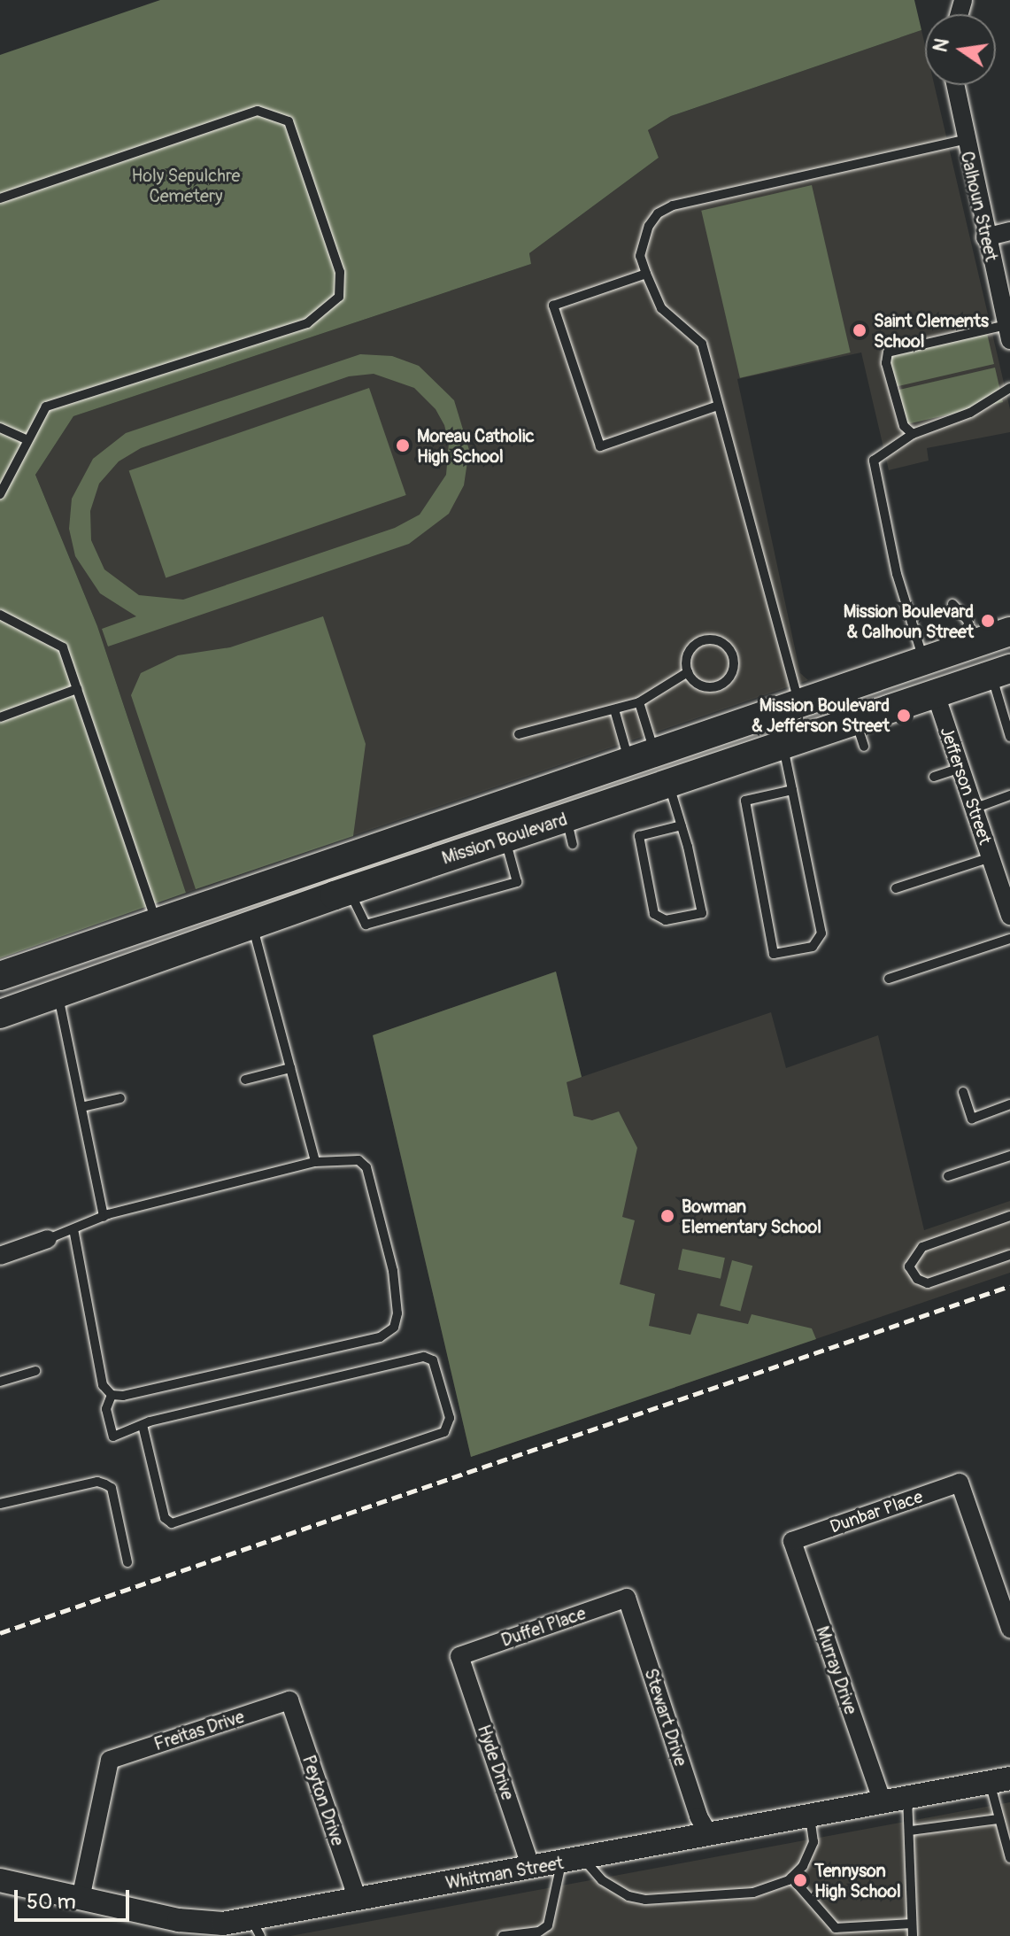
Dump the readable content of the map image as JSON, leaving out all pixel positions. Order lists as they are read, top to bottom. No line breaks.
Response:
{"streets":{"main road":["Mission Boulevard"],"street":["Calhoun Street","Jefferson Street","Dunbar Place","Duffel Place","Murray Drive","Stewart Drive","Freitas Drive","Hyde Drive","Peyton Drive","Whitman Street"]},"crossings":[["Jefferson Street","Mission Boulevard"],["Dunbar Place","Murray Drive"],["Duffel Place","Stewart Drive"],["Duffel Place","Hyde Drive"],["Murray Drive","Whitman Street"],["Stewart Drive","Whitman Street"],["Freitas Drive","Peyton Drive"],["Freitas Drive","Whitman Street"],["Hyde Drive","Whitman Street"],["Peyton Drive","Whitman Street"]],"parks":["Holy Sepulchre Cemetery"],"places":["Saint Clements School","Moreau Catholic High School","Mission Boulevard & Calhoun Street","Mission Boulevard & Jefferson Street","Bowman Elementary School","Tennyson High School"],"scale_bar":"50 m","north":"left"}
